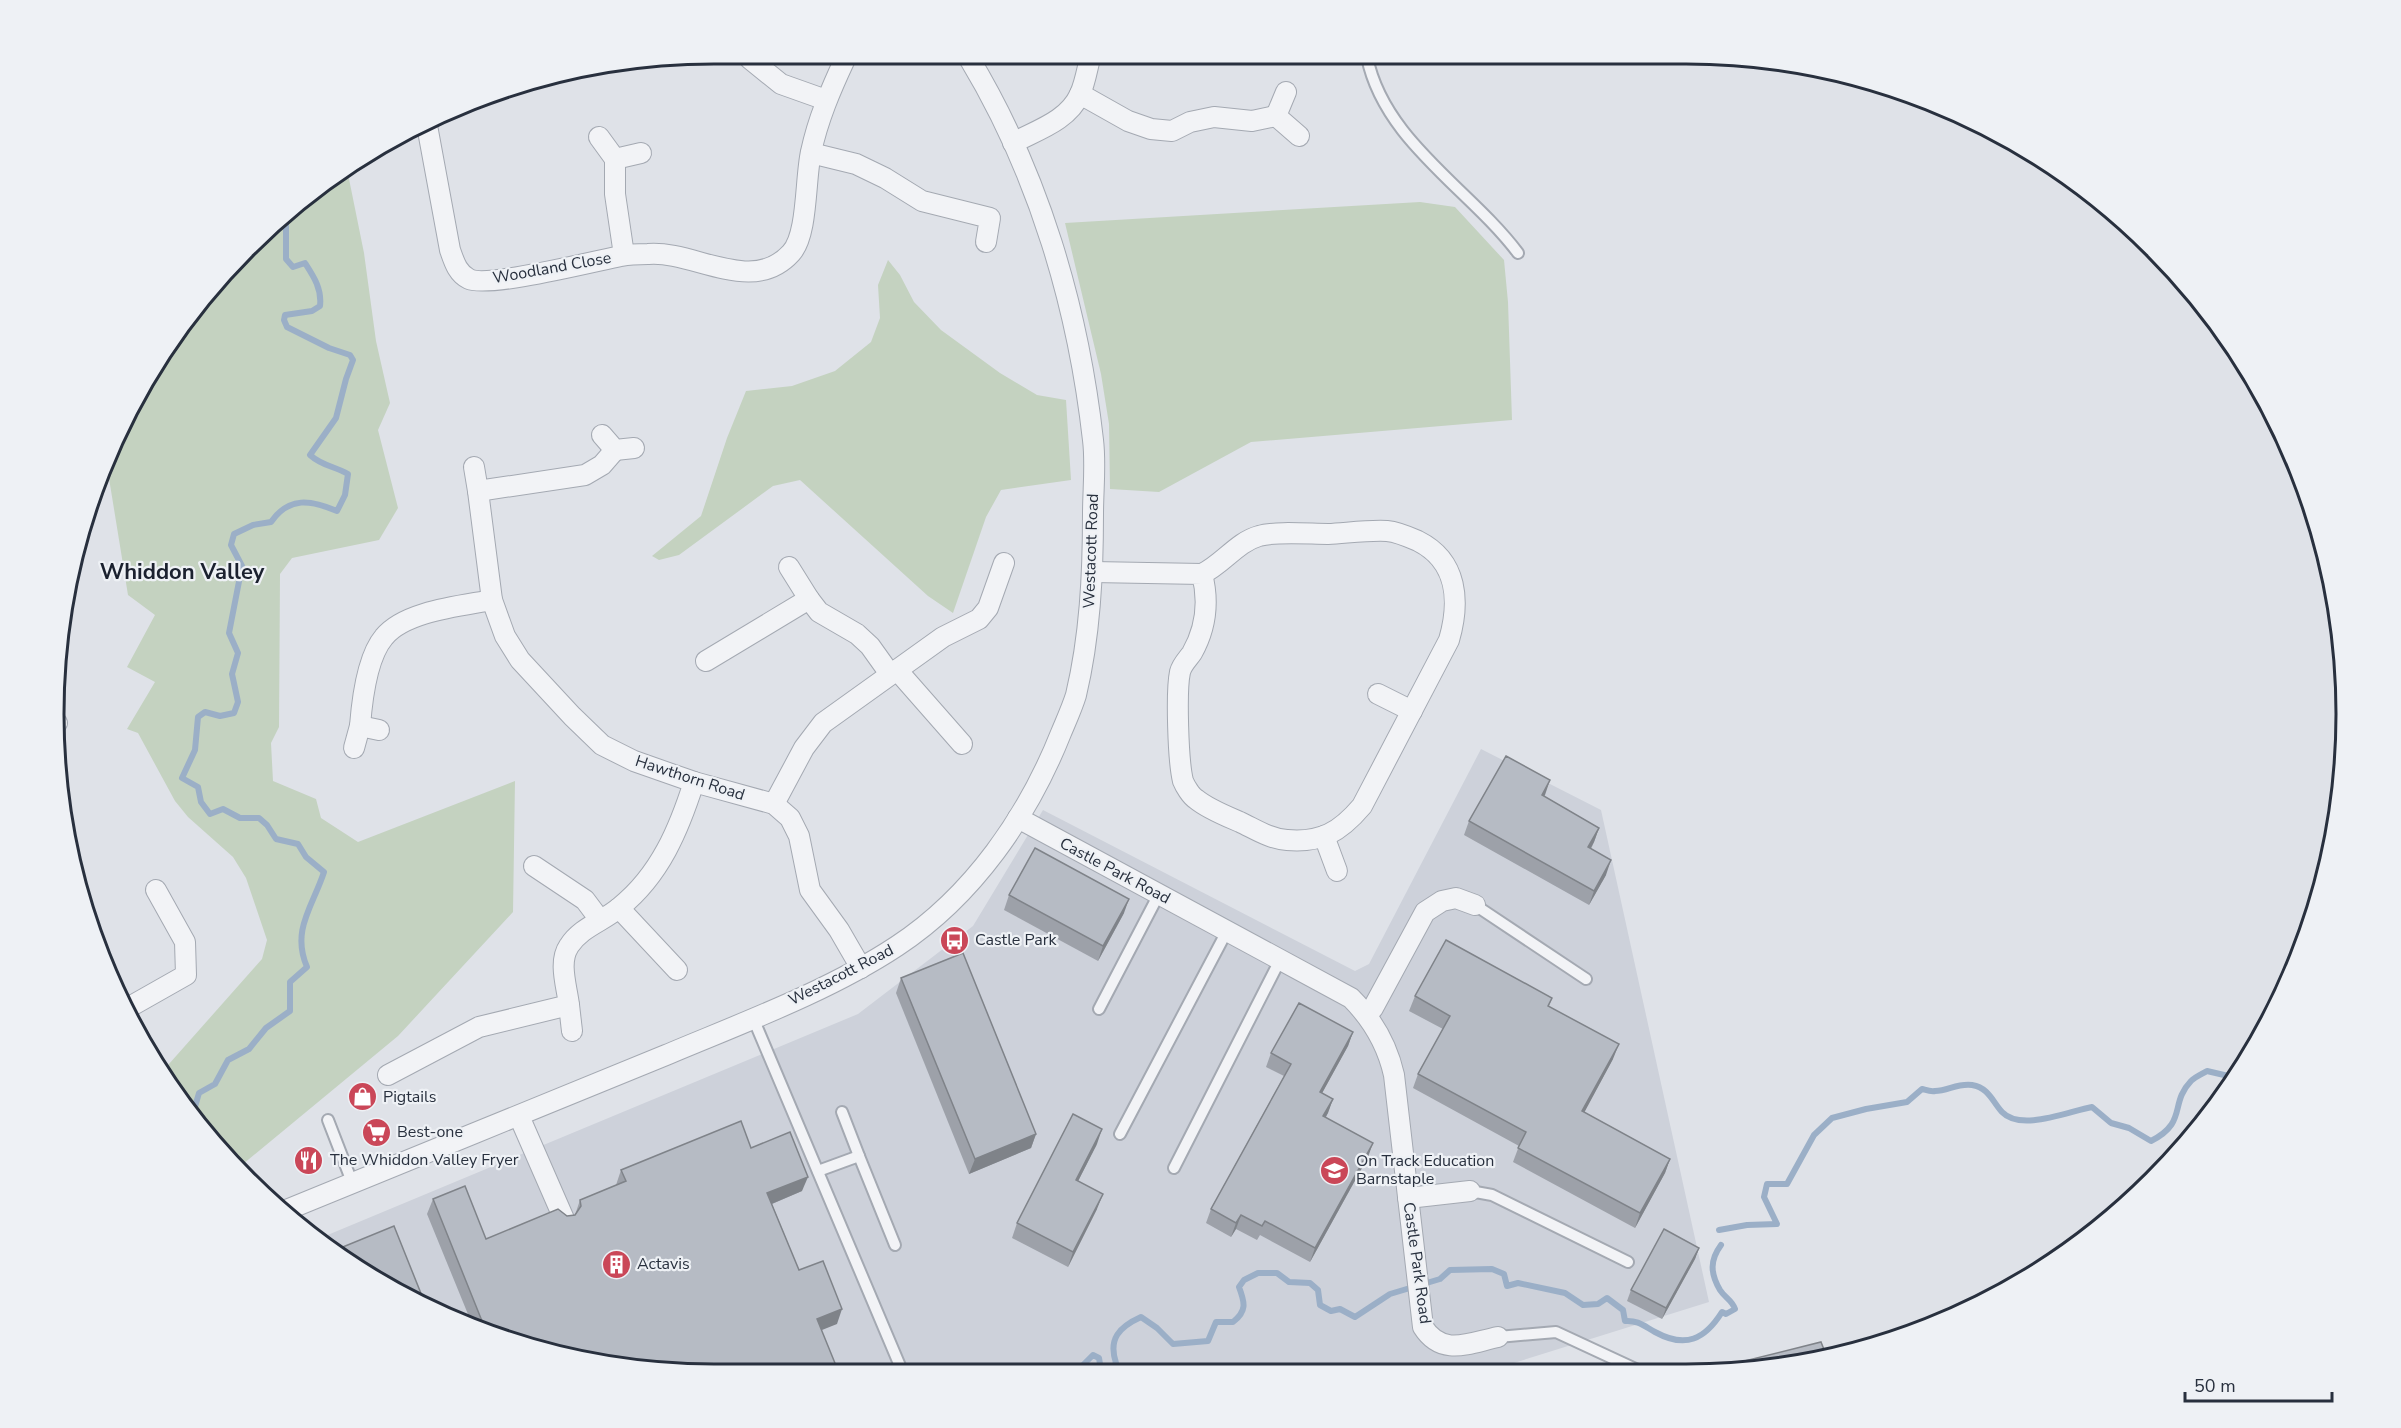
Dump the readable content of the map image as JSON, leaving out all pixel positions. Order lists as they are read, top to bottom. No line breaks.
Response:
{"streets":{"street":["Woodland Close","Westacott Road","Hawthorn Road","Castle Park Road"]},"crossings":[["Westacott Road","Castle Park Road"]],"districts":["Whiddon Valley"],"places":{"bus stop":["Castle Park"],"shop":["Pigtails"],"supermarket":["Best-one"],"restaurant":["The Whiddon Valley Fryer"],"school or university":["On Track Education Barnstaple"],"building":["Actavis"]},"scale_bar":"50 m"}
